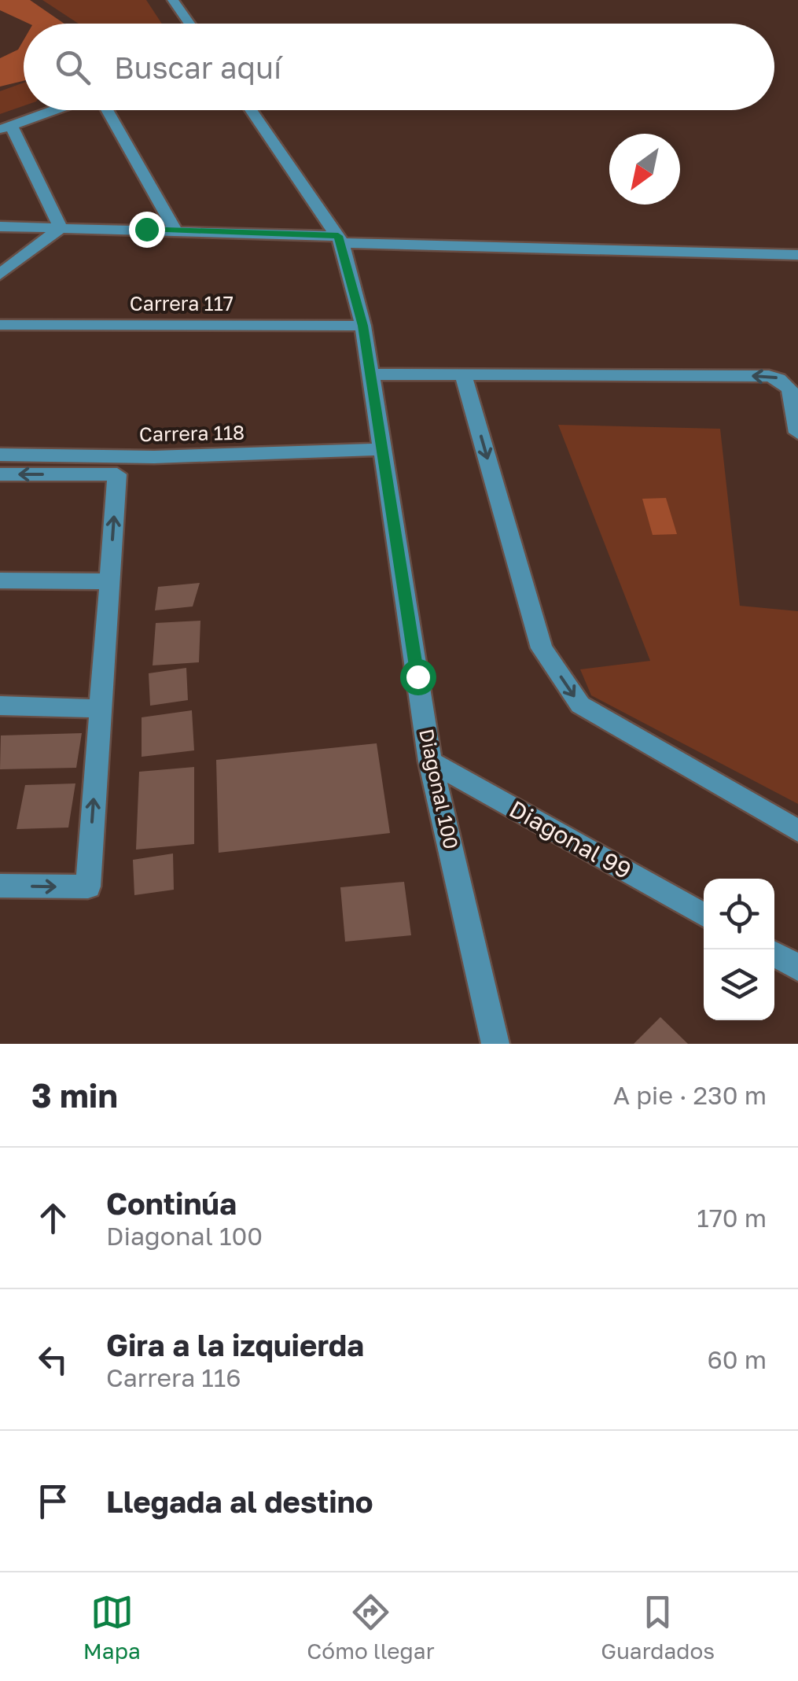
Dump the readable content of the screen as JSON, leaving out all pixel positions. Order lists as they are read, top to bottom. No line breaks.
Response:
{"streets":{"street":["Carrera 117","Carrera 118","Diagonal 100","Diagonal 99"]},"crossings":[["Carrera 117","Diagonal 100"],["Carrera 118","Diagonal 100"],["Diagonal 100","Diagonal 99"]],"north":"bottom left","page":{"search":"Buscar aquí","heading":["3 min","A pie · 230 m"],"list":[["Continúa","Diagonal 100","170 m"],["Gira a la izquierda","Carrera 116","60 m"],"Llegada al destino"],"nav":["Mapa","Cómo llegar","Guardados"]}}
